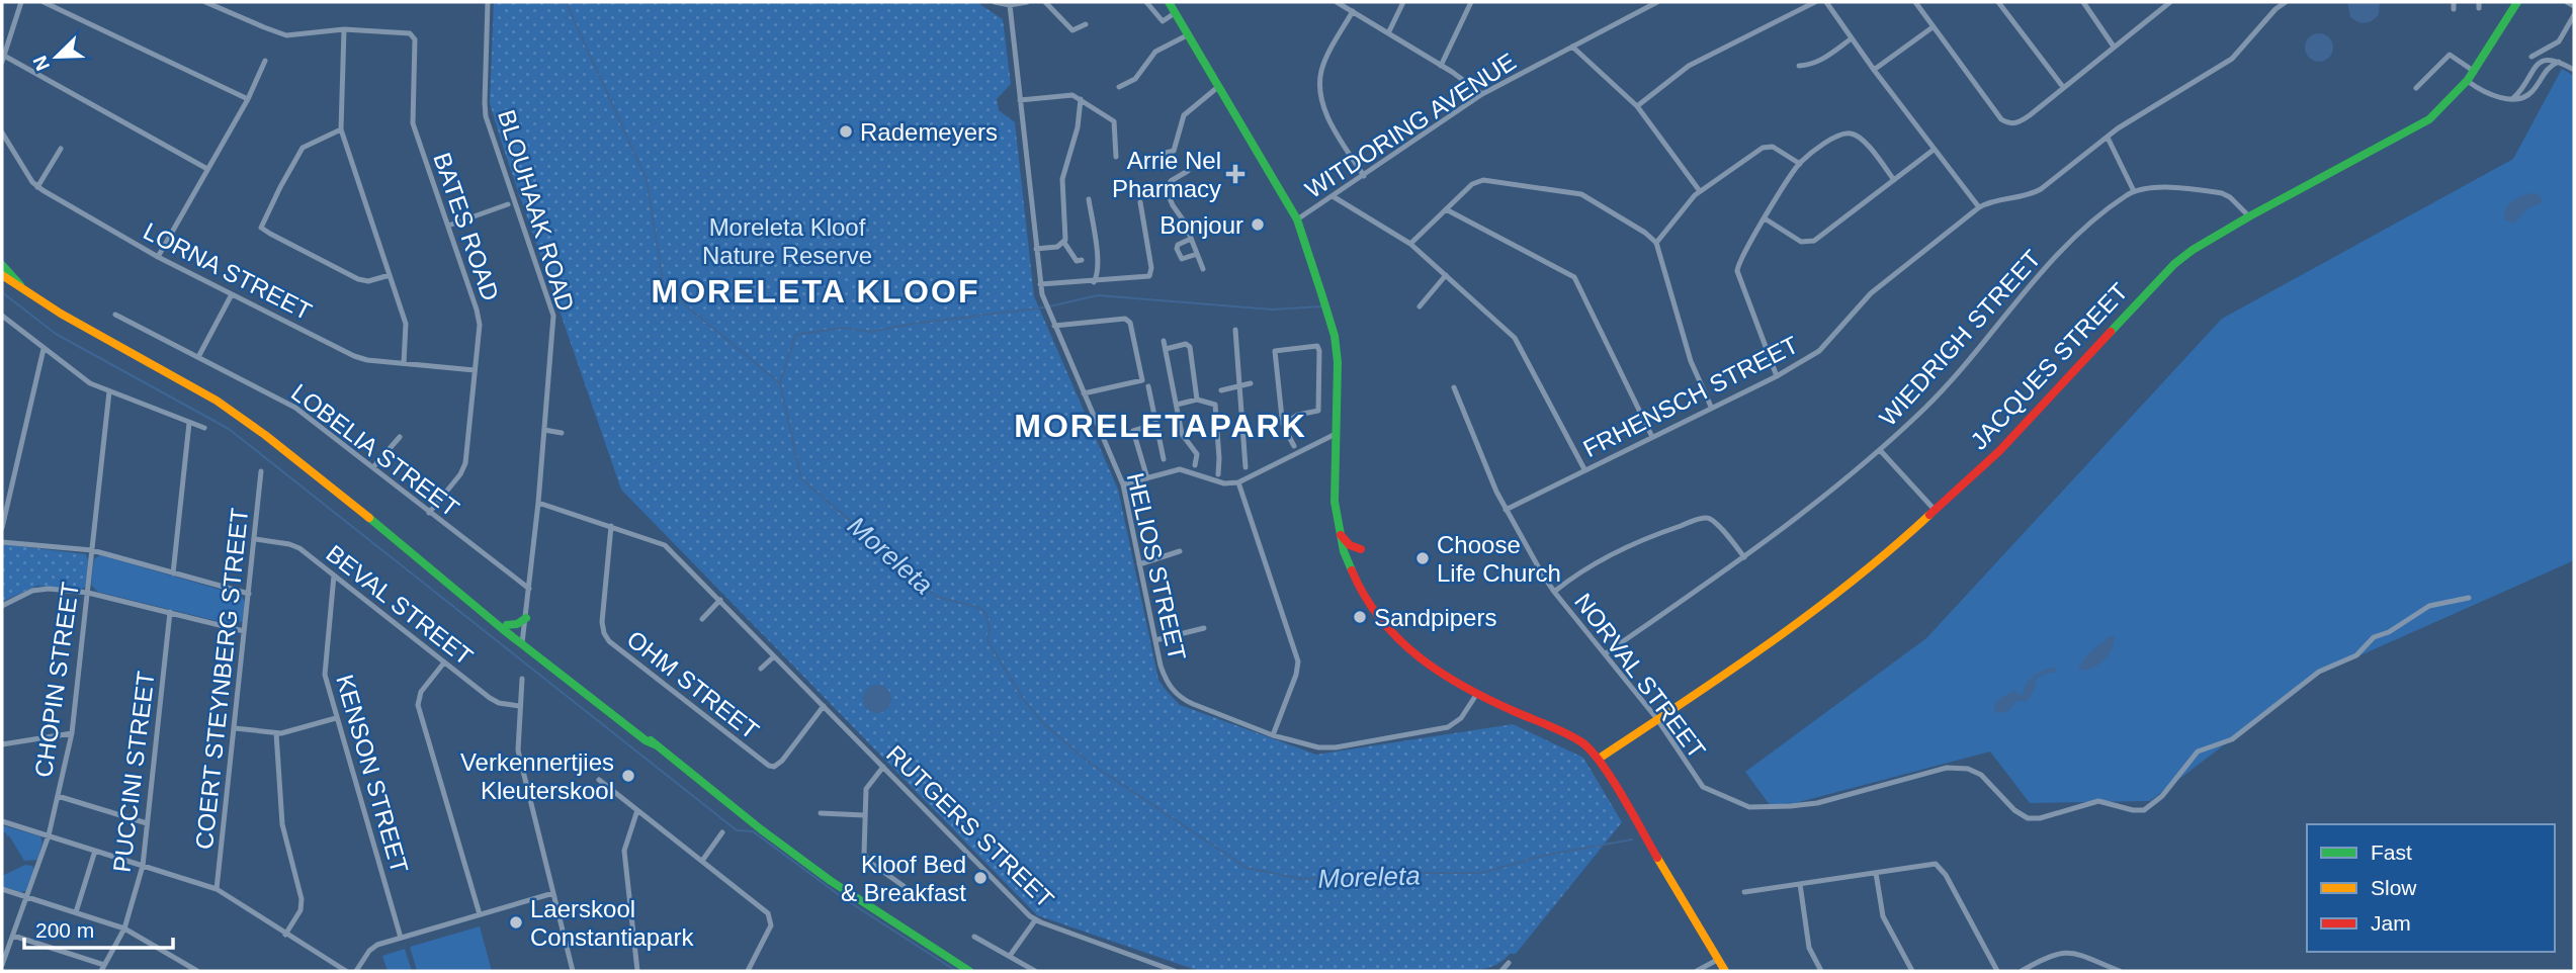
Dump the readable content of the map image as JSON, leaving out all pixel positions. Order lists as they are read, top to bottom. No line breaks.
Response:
{"streets":{"street":["WITDORING AVENUE","BLOUHAAK ROAD","BATES ROAD","LORNA STREET","WIEDRIGH STREET","JACQUES STREET","FRHENSCH STREET","LOBELIA STREET","HELIOS STREET","BEVAL STREET","NORVAL STREET","COERT STEYNBERG STREET","CHOPIN STREET","OHM STREET","PUCCINI STREET","KENSON STREET","RUTGERS STREET"]},"crossings":[["BLOUHAAK ROAD","LOBELIA STREET"],["BLOUHAAK ROAD","RUTGERS STREET"],["BATES ROAD","LORNA STREET"],["BATES ROAD","LOBELIA STREET"],["WIEDRIGH STREET","NORVAL STREET"],["JACQUES STREET","NORVAL STREET"],["FRHENSCH STREET","NORVAL STREET"],["BEVAL STREET","COERT STEYNBERG STREET"],["BEVAL STREET","KENSON STREET"],["OHM STREET","RUTGERS STREET"]],"districts":["MORELETA KLOOF","MORELETAPARK"],"water":["Moreleta"],"parks":["Moreleta Kloof Nature Reserve"],"places":{"other":["Rademeyers","Bonjour","Choose Life Church","Sandpipers","Verkennertjies Kleuterskool","Kloof Bed & Breakfast","Laerskool Constantiapark"],"health":["Arrie Nel Pharmacy"]},"legend":["Fast","Slow","Jam"],"scale_bar":"200 m","north":"bottom left"}
